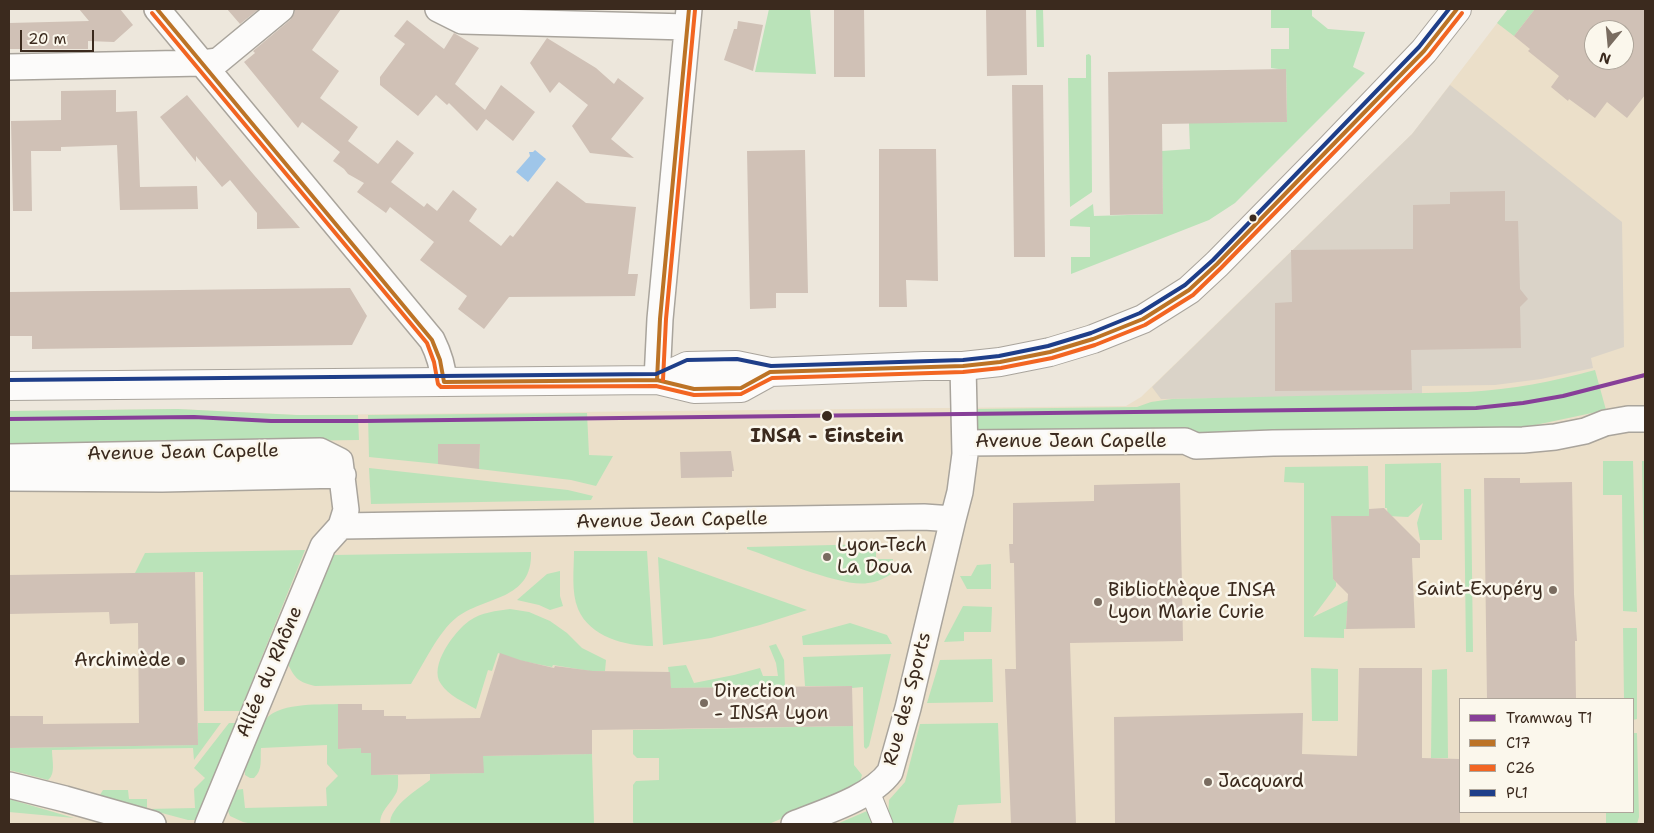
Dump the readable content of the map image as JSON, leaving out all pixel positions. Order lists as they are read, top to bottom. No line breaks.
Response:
{"streets":{"street":["Avenue Jean Capelle","Allée du Rhône","Rue des Sports"]},"crossings":[["Avenue Jean Capelle","Allée du Rhône"],["Avenue Jean Capelle","Rue des Sports"]],"places":["INSA - Einstein","Lyon-Tech La Doua","Saint-Exupéry","Bibliothèque INSA Lyon Marie Curie","Archimède","Direction - INSA Lyon","Jacquard"],"lines":["transit line C17","transit line PL1","transit line C26","tram line T1"],"legend":["Tramway T1","C17","C26","PL1"],"scale_bar":"20 m","north":"bottom"}
